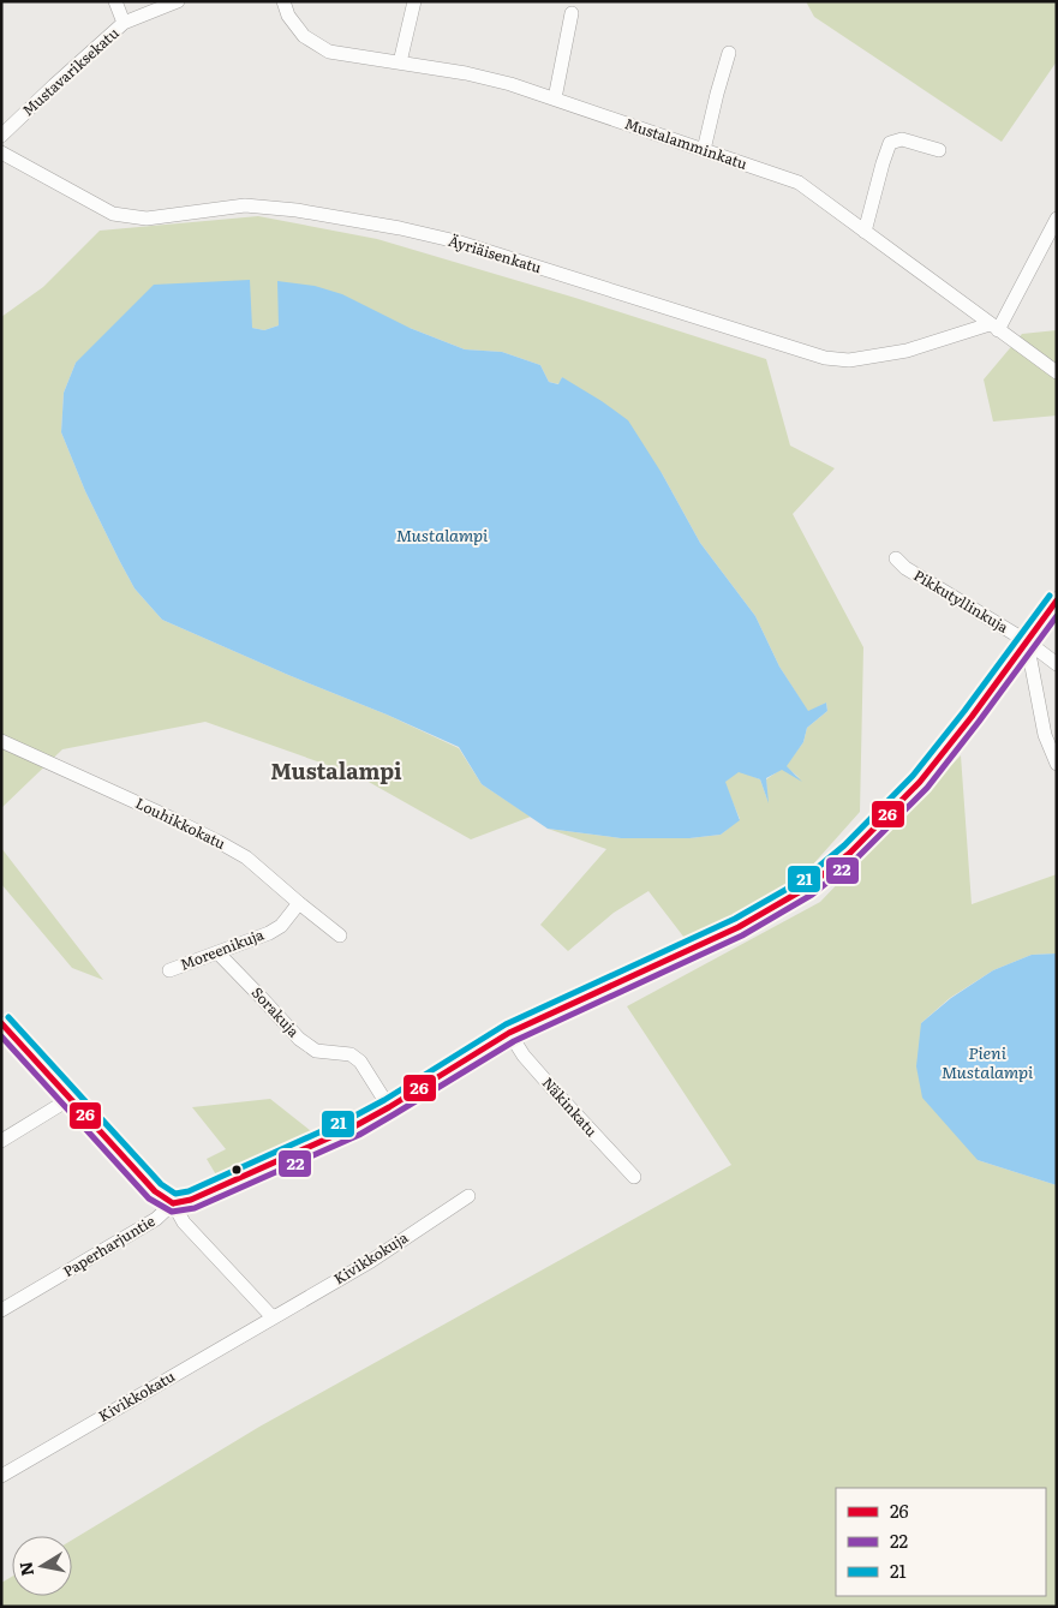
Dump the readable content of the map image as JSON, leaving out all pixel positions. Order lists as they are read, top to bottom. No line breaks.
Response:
{"streets":{"street":["Mustavariksekatu","Mustalamminkatu","Äyriäisenkatu","Pikkutyllinkuja","Louhikkokatu","Moreenikuja","Sorakuja","Näkinkatu","Paperharjuntie","Kivikkokuja","Kivikkokatu"]},"crossings":[["Mustalamminkatu","Äyriäisenkatu"],["Pikkutyllinkuja","Paperharjuntie"],["Louhikkokatu","Moreenikuja"],["Moreenikuja","Sorakuja"],["Sorakuja","Paperharjuntie"],["Näkinkatu","Paperharjuntie"],["Kivikkokuja","Kivikkokatu"]],"districts":["Mustalampi"],"water":["Mustalampi","Pieni Mustalampi"],"lines":["transit line 21","transit line 26","transit line 22"],"legend":["26","22","21"],"north":"left"}
